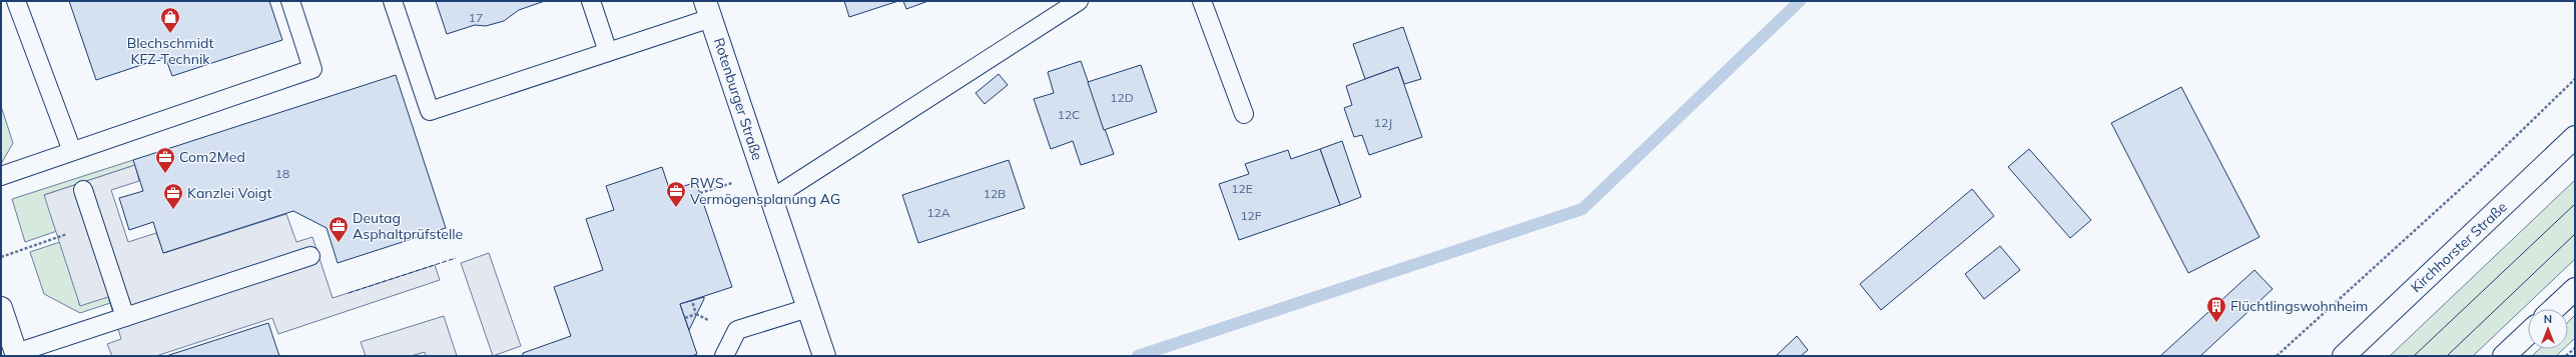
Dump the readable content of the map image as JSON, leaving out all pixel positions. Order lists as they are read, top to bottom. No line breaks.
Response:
{"streets":{"street":["Rotenburger Straße","Kirchhorster Straße"]},"places":{"shop":["Blechschmidt KFZ-Technik"],"office":["Com2Med","RWS Vermögensplanung AG","Kanzlei Voigt","Deutag Asphaltprüfstelle"],"building":["Flüchtlingswohnheim"]},"house_numbers":["17","12D","12C","12J","18","12E","12B","12A","12F"],"north":"top"}
